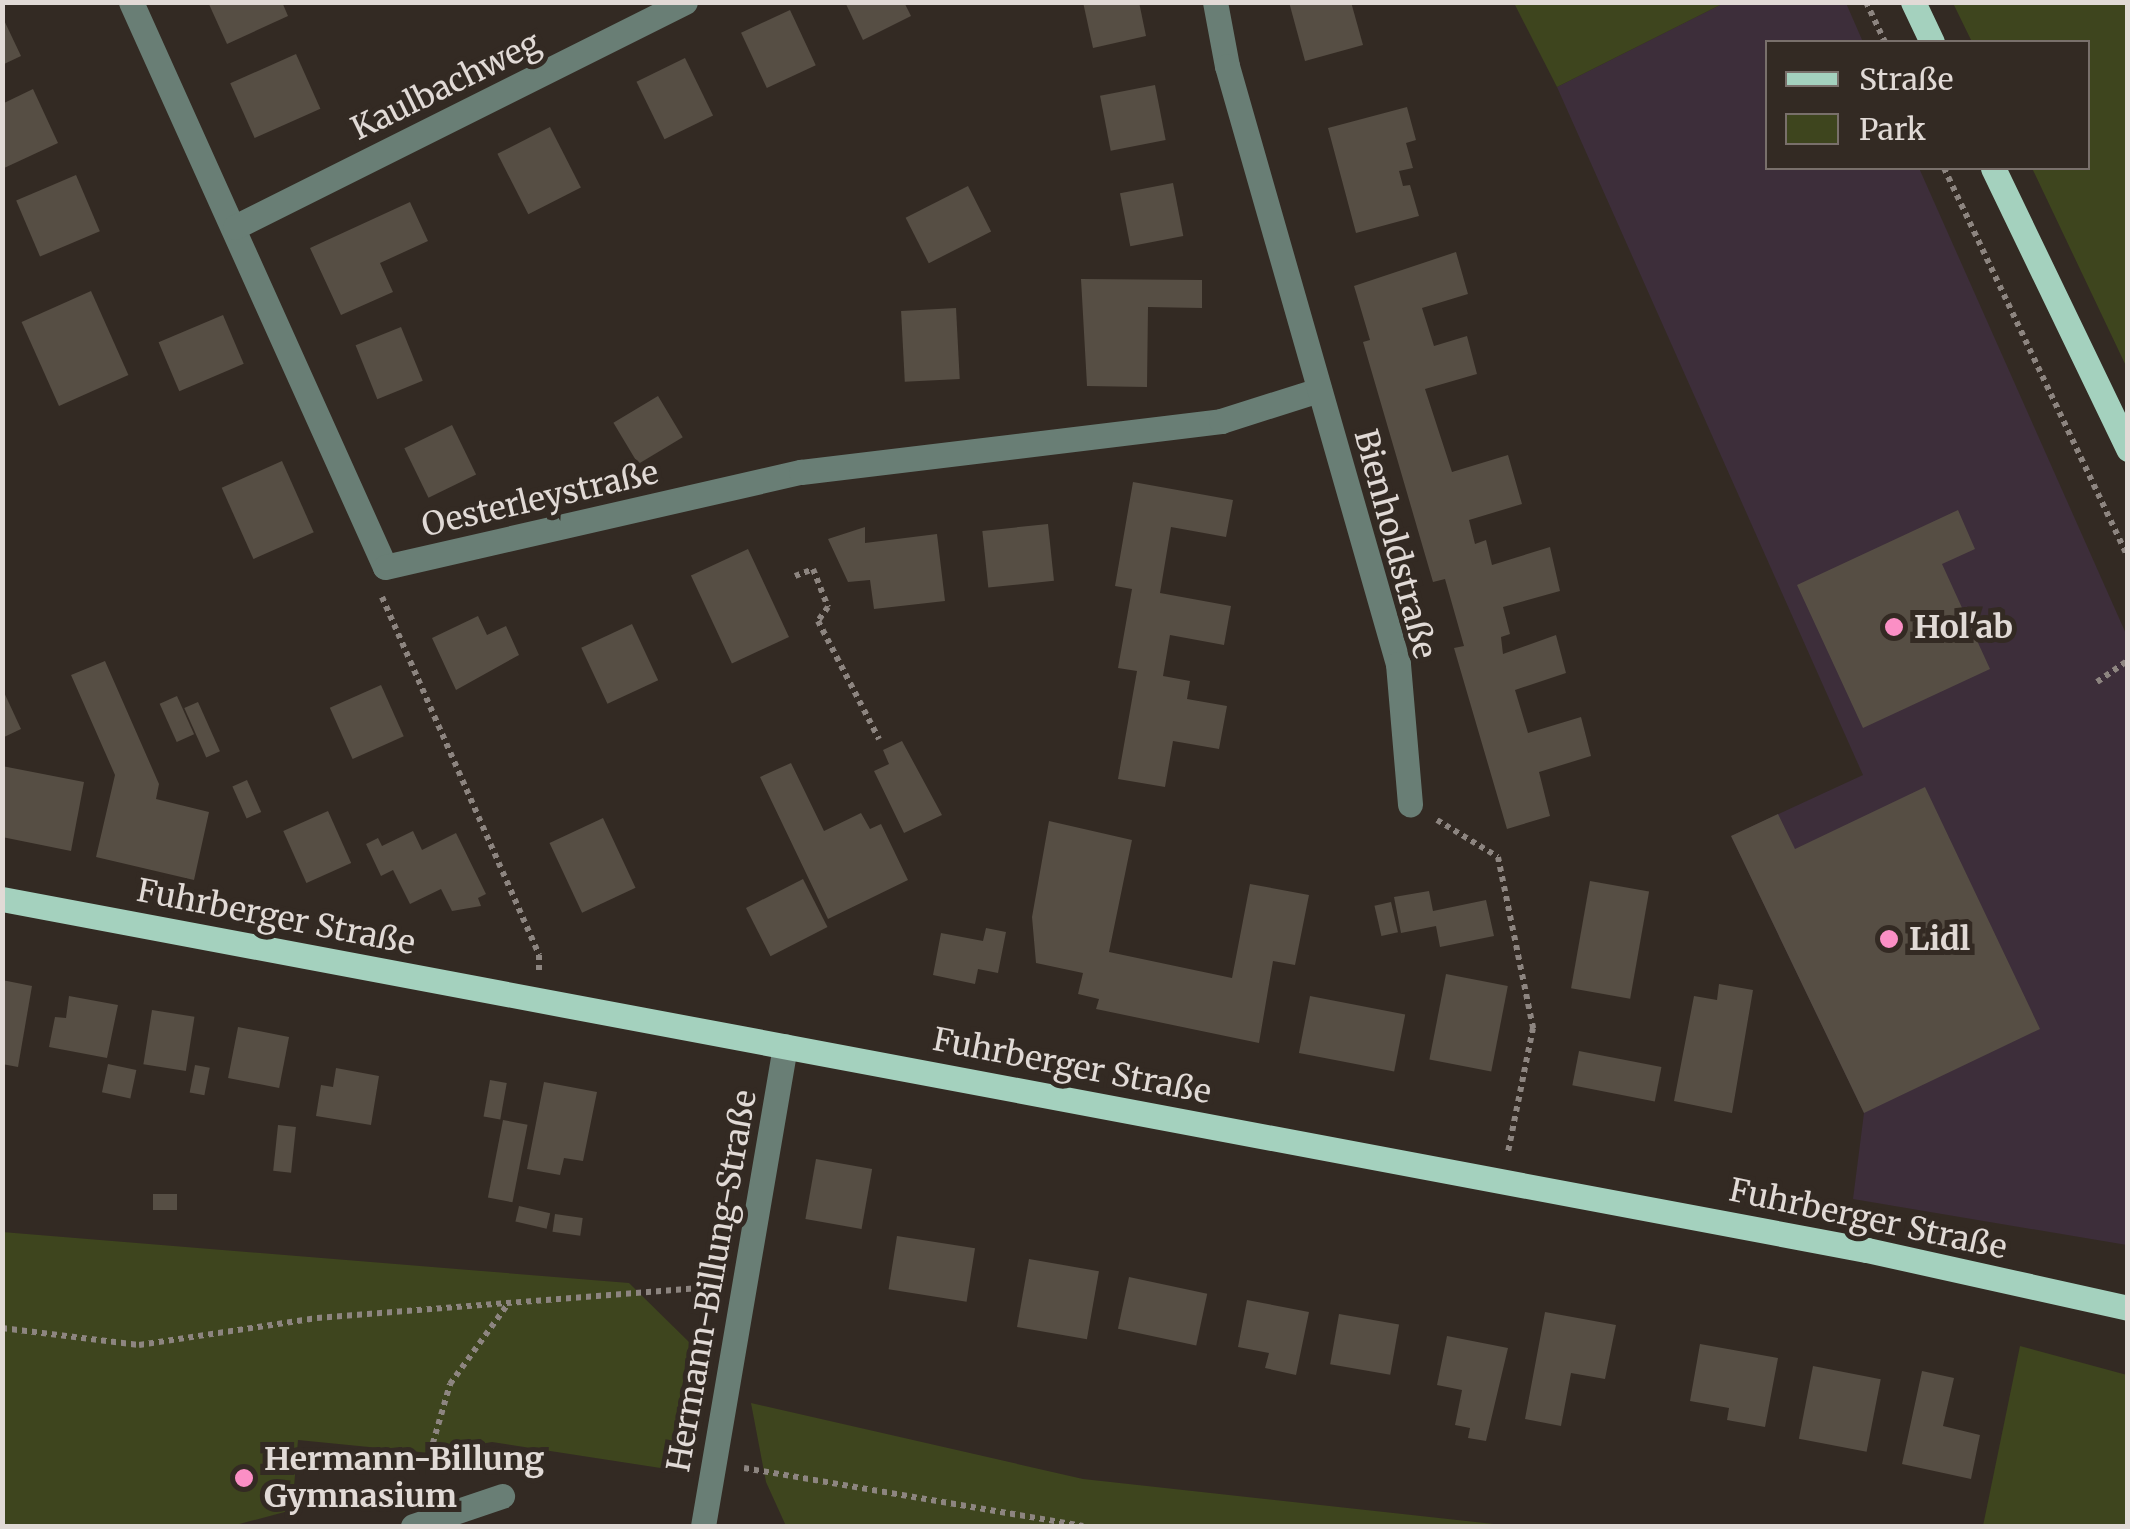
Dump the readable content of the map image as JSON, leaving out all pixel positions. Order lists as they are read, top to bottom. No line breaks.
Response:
{"streets":{"main road":["Fuhrberger Straße"],"street":["Kaulbachweg","Oesterleystraße","Bienholdstraße","Hermann-Billung-Straße"]},"crossings":[["Kaulbachweg","Oesterleystraße"],["Oesterleystraße","Bienholdstraße"],["Fuhrberger Straße","Hermann-Billung-Straße"]],"places":["Hol'ab","Lidl","Hermann-Billung Gymnasium"],"legend":["Straße","Park"]}
